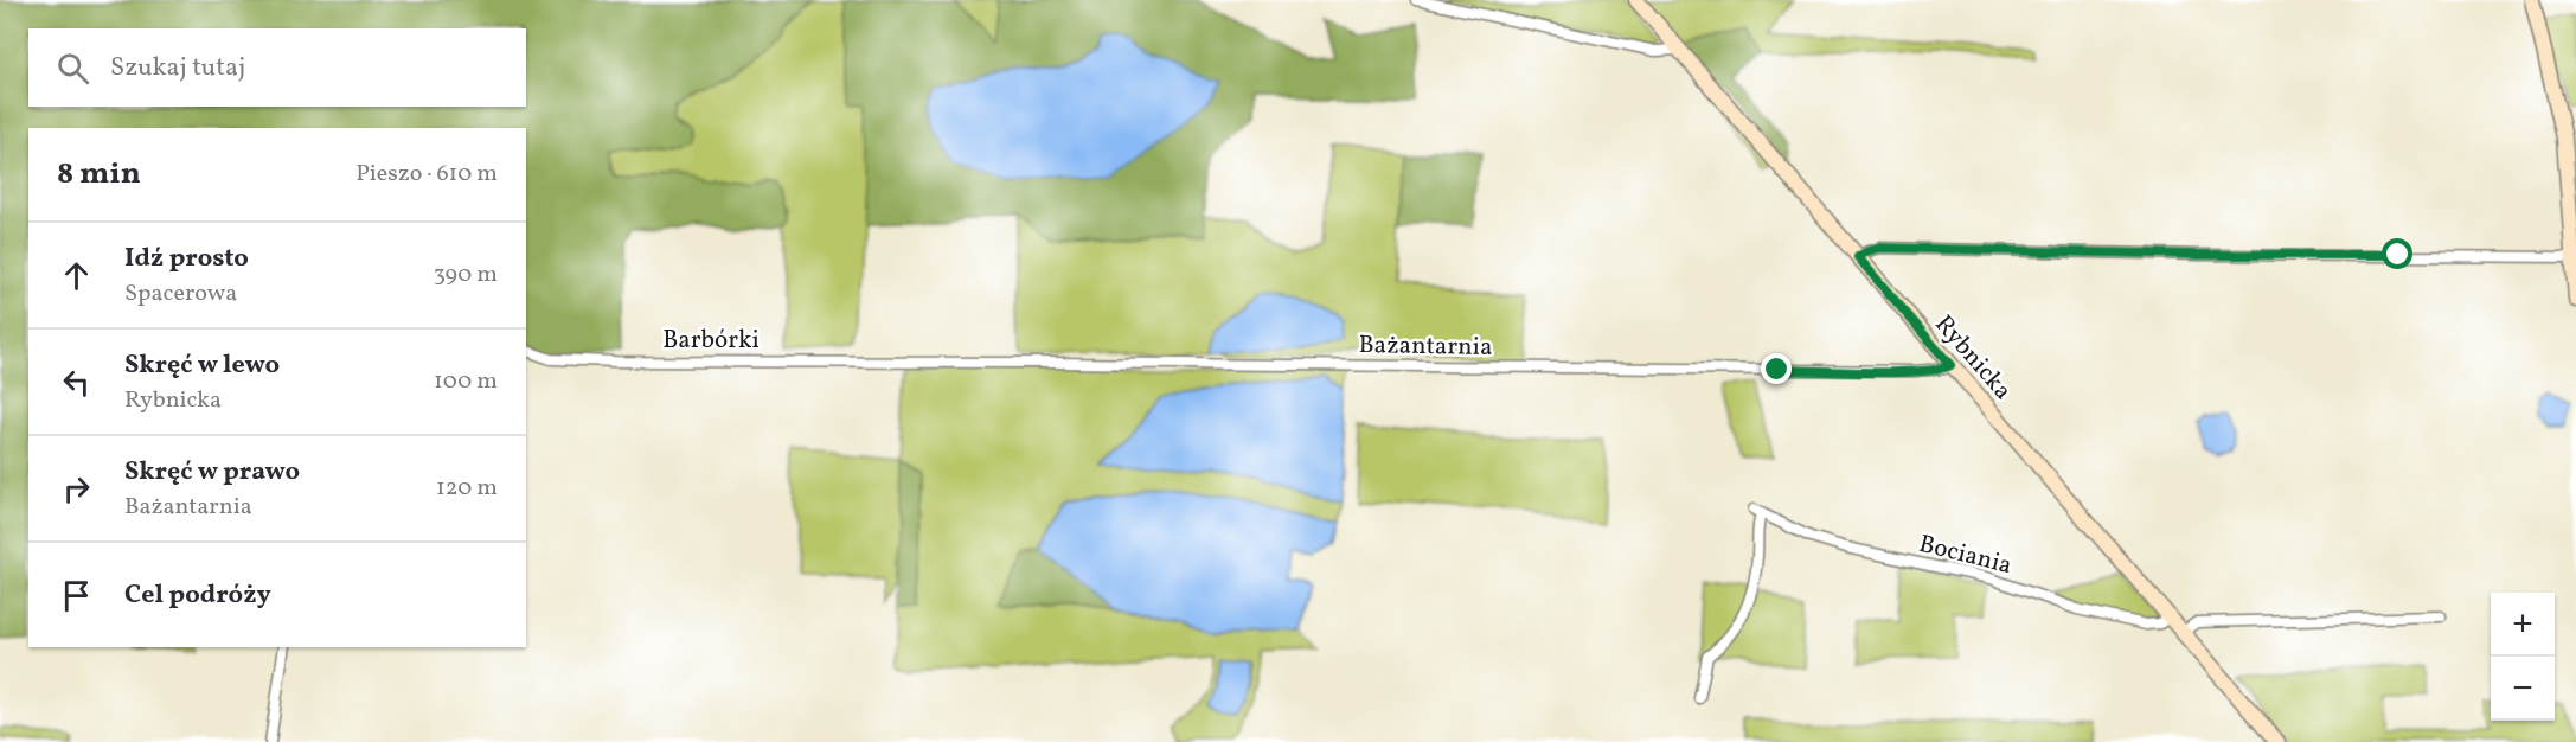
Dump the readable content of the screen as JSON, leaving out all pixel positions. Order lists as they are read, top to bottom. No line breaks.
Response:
{"streets":{"main road":["Rybnicka"],"street":["Barbórki","Bażantarnia","Bociania"]},"crossings":[["Barbórki","Bażantarnia"],["Bażantarnia","Rybnicka"],["Rybnicka","Bociania"]],"page":{"search":"Szukaj tutaj","heading":["8 min","Pieszo · 610 m"],"list":[["Idź prosto","Spacerowa","390 m"],["Skręć w lewo","Rybnicka","100 m"],["Skręć w prawo","Bażantarnia","120 m"],"Cel podróży"],"map_buttons":["+","−"]}}
